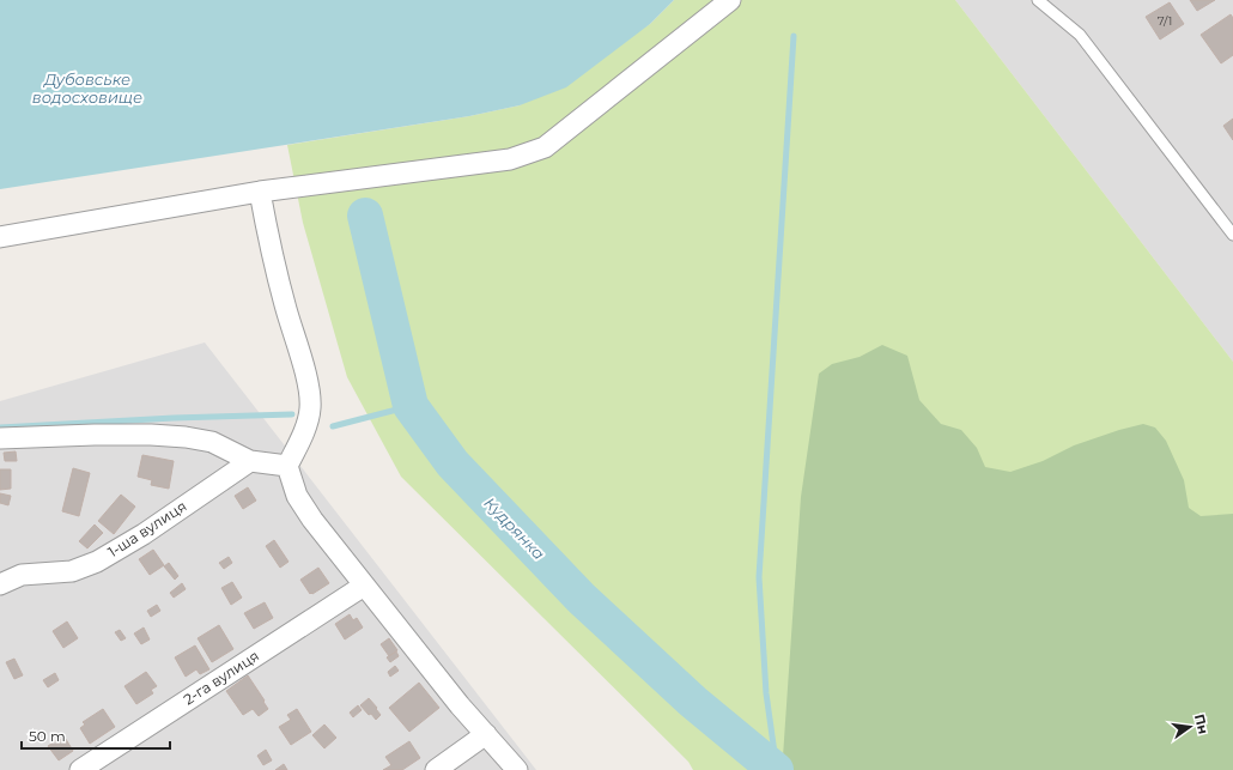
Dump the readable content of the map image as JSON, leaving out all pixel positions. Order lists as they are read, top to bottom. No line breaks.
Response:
{"streets":{"street":["1-ша вулиця","2-га вулиця"]},"water":["Дубовське водосховище","Кудрянка"],"house_numbers":["7/1"],"scale_bar":"50 m","north":"right"}
